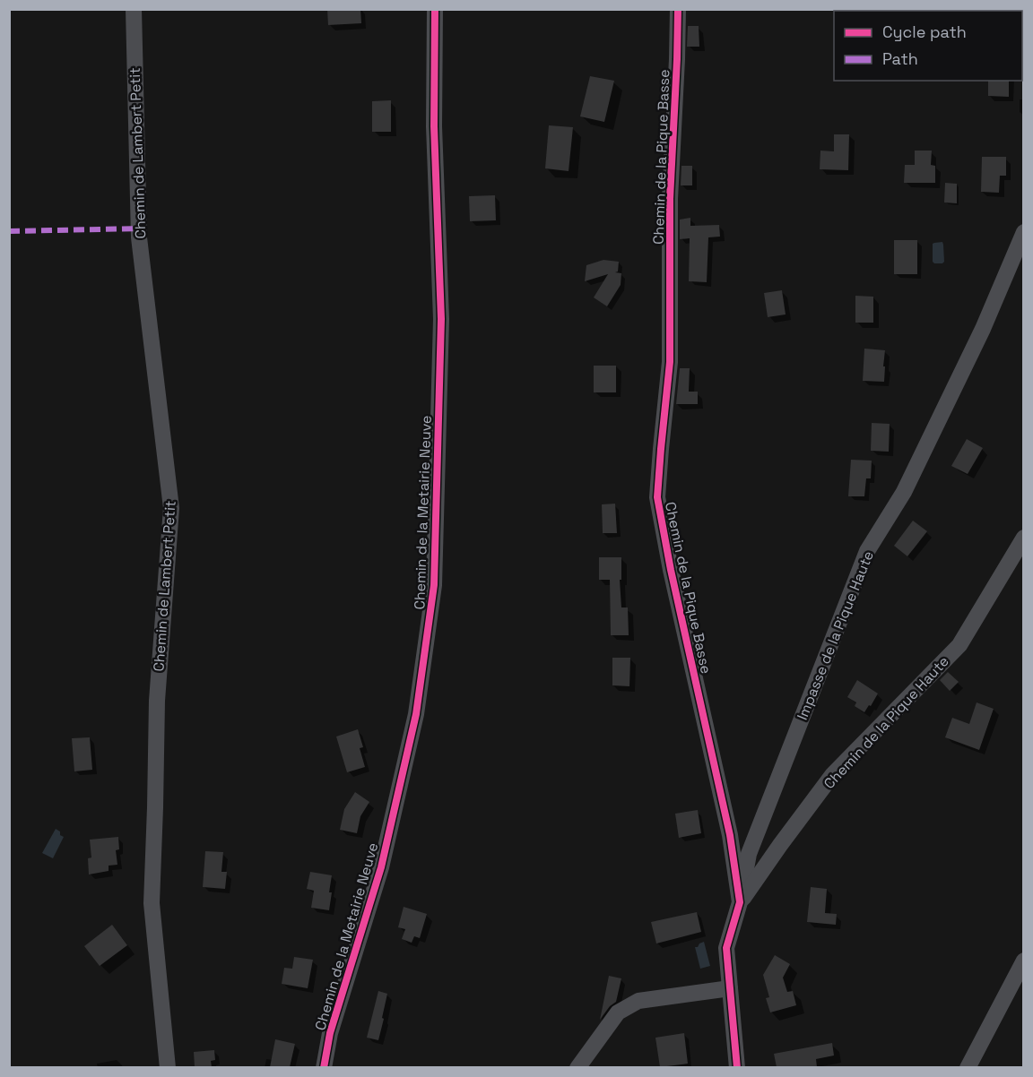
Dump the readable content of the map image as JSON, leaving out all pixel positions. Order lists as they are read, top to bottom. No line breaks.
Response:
{"streets":{"street":["Chemin de Lambert Petit","Chemin de la Pique Basse","Chemin de la Metairie Neuve","Impasse de la Pique Haute","Chemin de la Pique Haute"]},"crossings":[["Chemin de la Pique Basse","Impasse de la Pique Haute"],["Chemin de la Pique Basse","Chemin de la Pique Haute"],["Impasse de la Pique Haute","Chemin de la Pique Haute"]],"legend":["Cycle path","Path"]}
